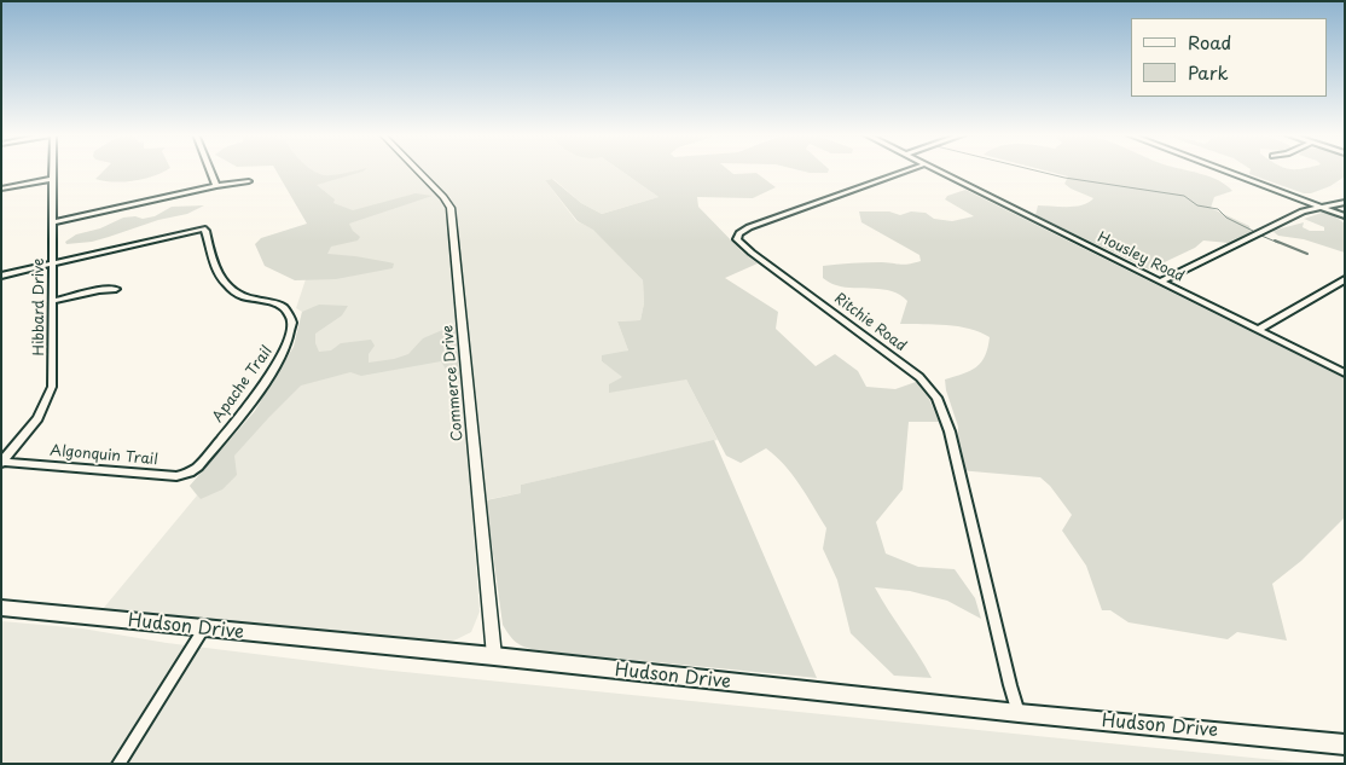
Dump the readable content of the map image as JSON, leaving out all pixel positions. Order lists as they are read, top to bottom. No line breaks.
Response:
{"streets":{"main road":["Hudson Drive"],"street":["Housley Road","Hibbard Drive","Ritchie Road","Commerce Drive","Apache Trail","Algonquin Trail"]},"crossings":[["Hibbard Drive","Apache Trail"],["Hibbard Drive","Algonquin Trail"],["Ritchie Road","Hudson Drive"],["Commerce Drive","Hudson Drive"],["Apache Trail","Algonquin Trail"]],"legend":["Road","Park"]}
